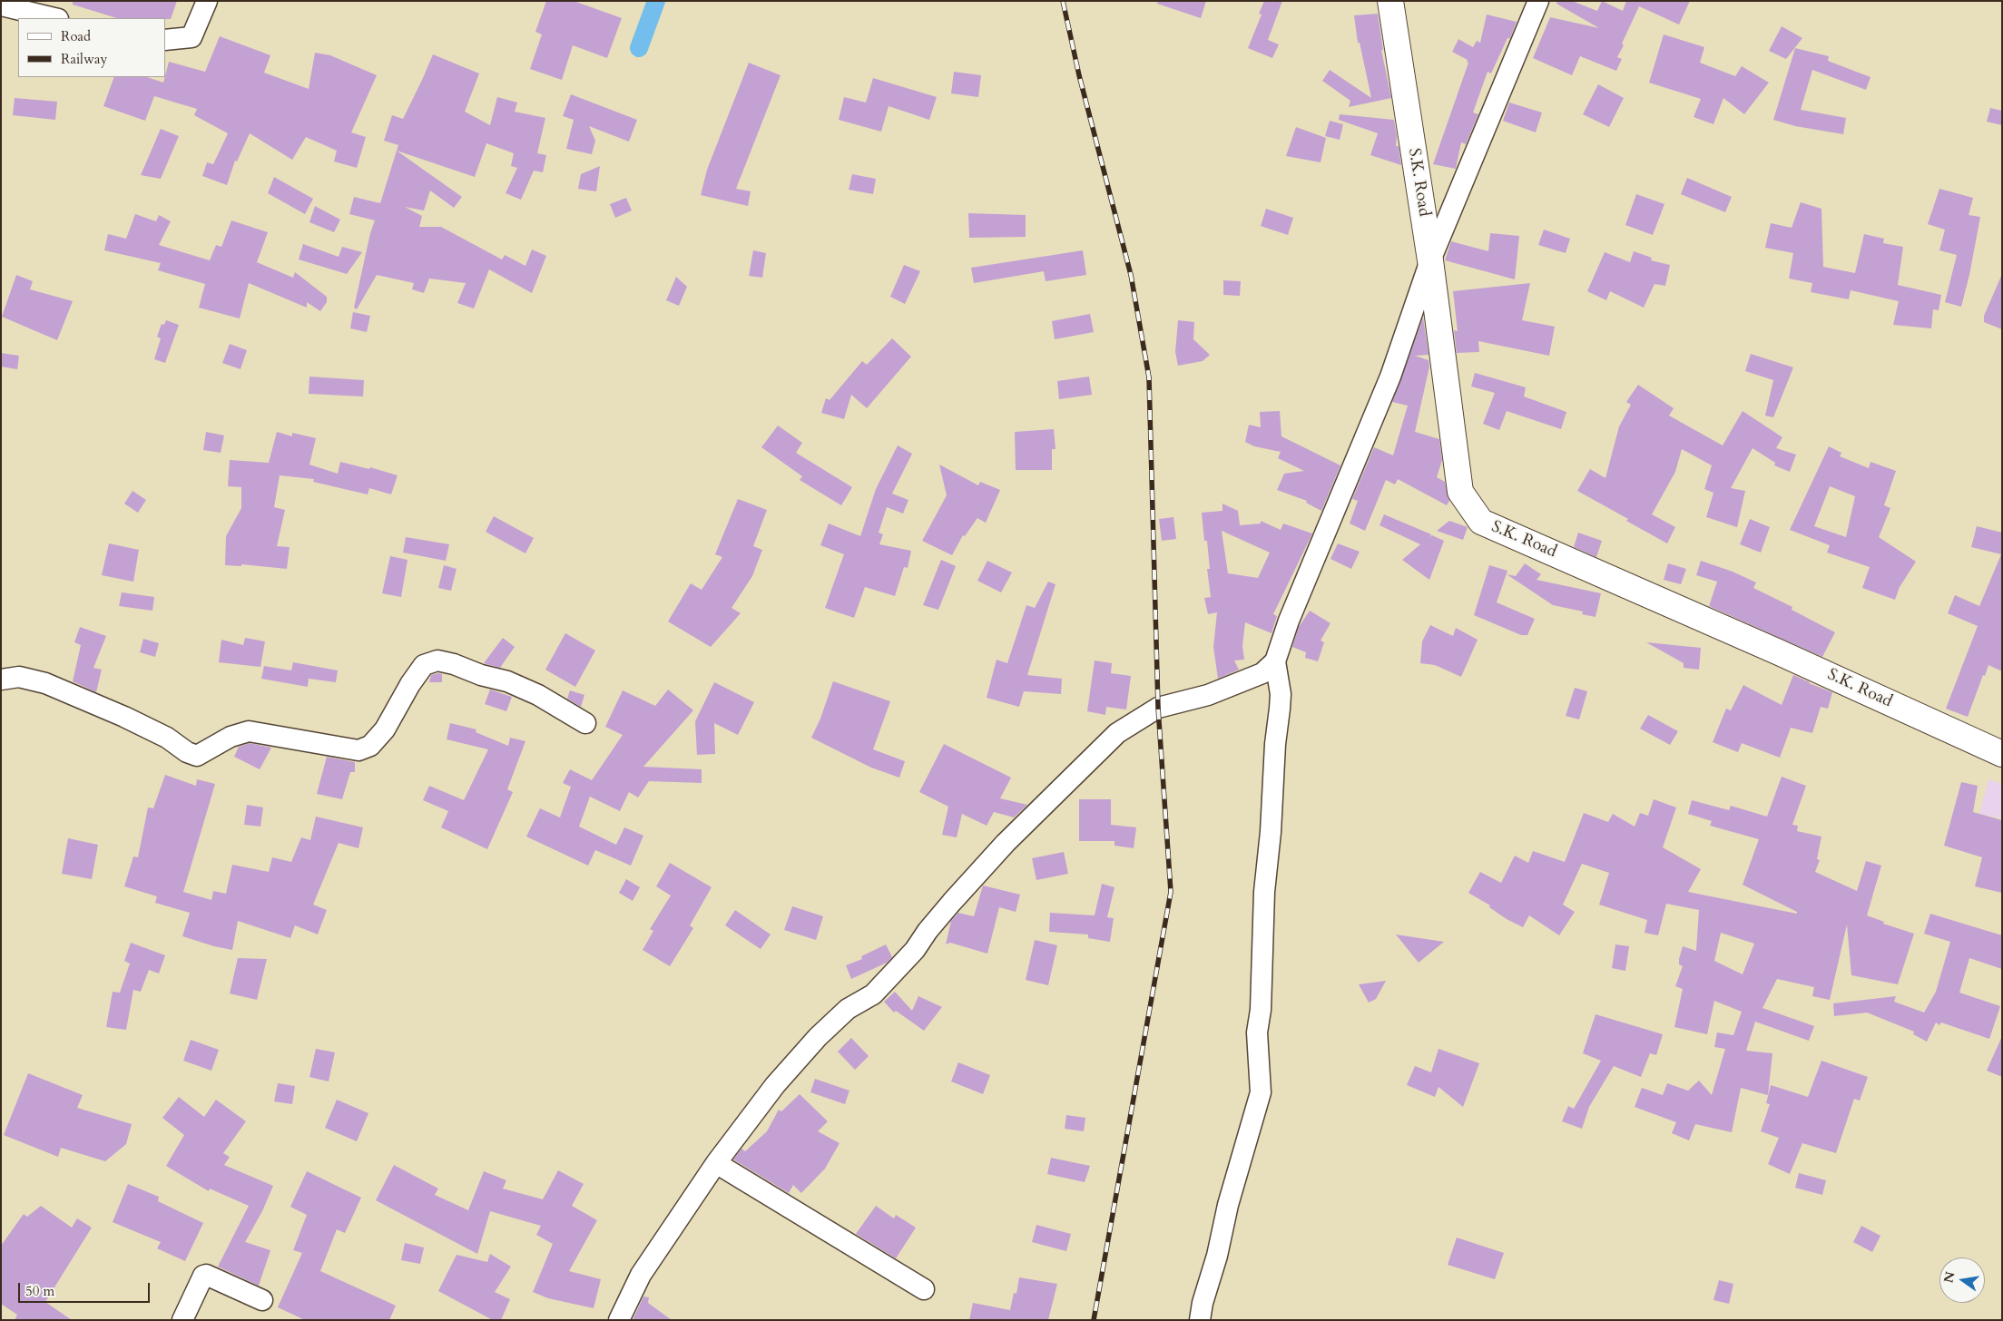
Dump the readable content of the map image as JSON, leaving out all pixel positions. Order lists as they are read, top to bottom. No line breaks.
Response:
{"streets":{"main road":["S.K. Road"]},"legend":["Road","Railway"],"scale_bar":"50 m","north":"left"}
